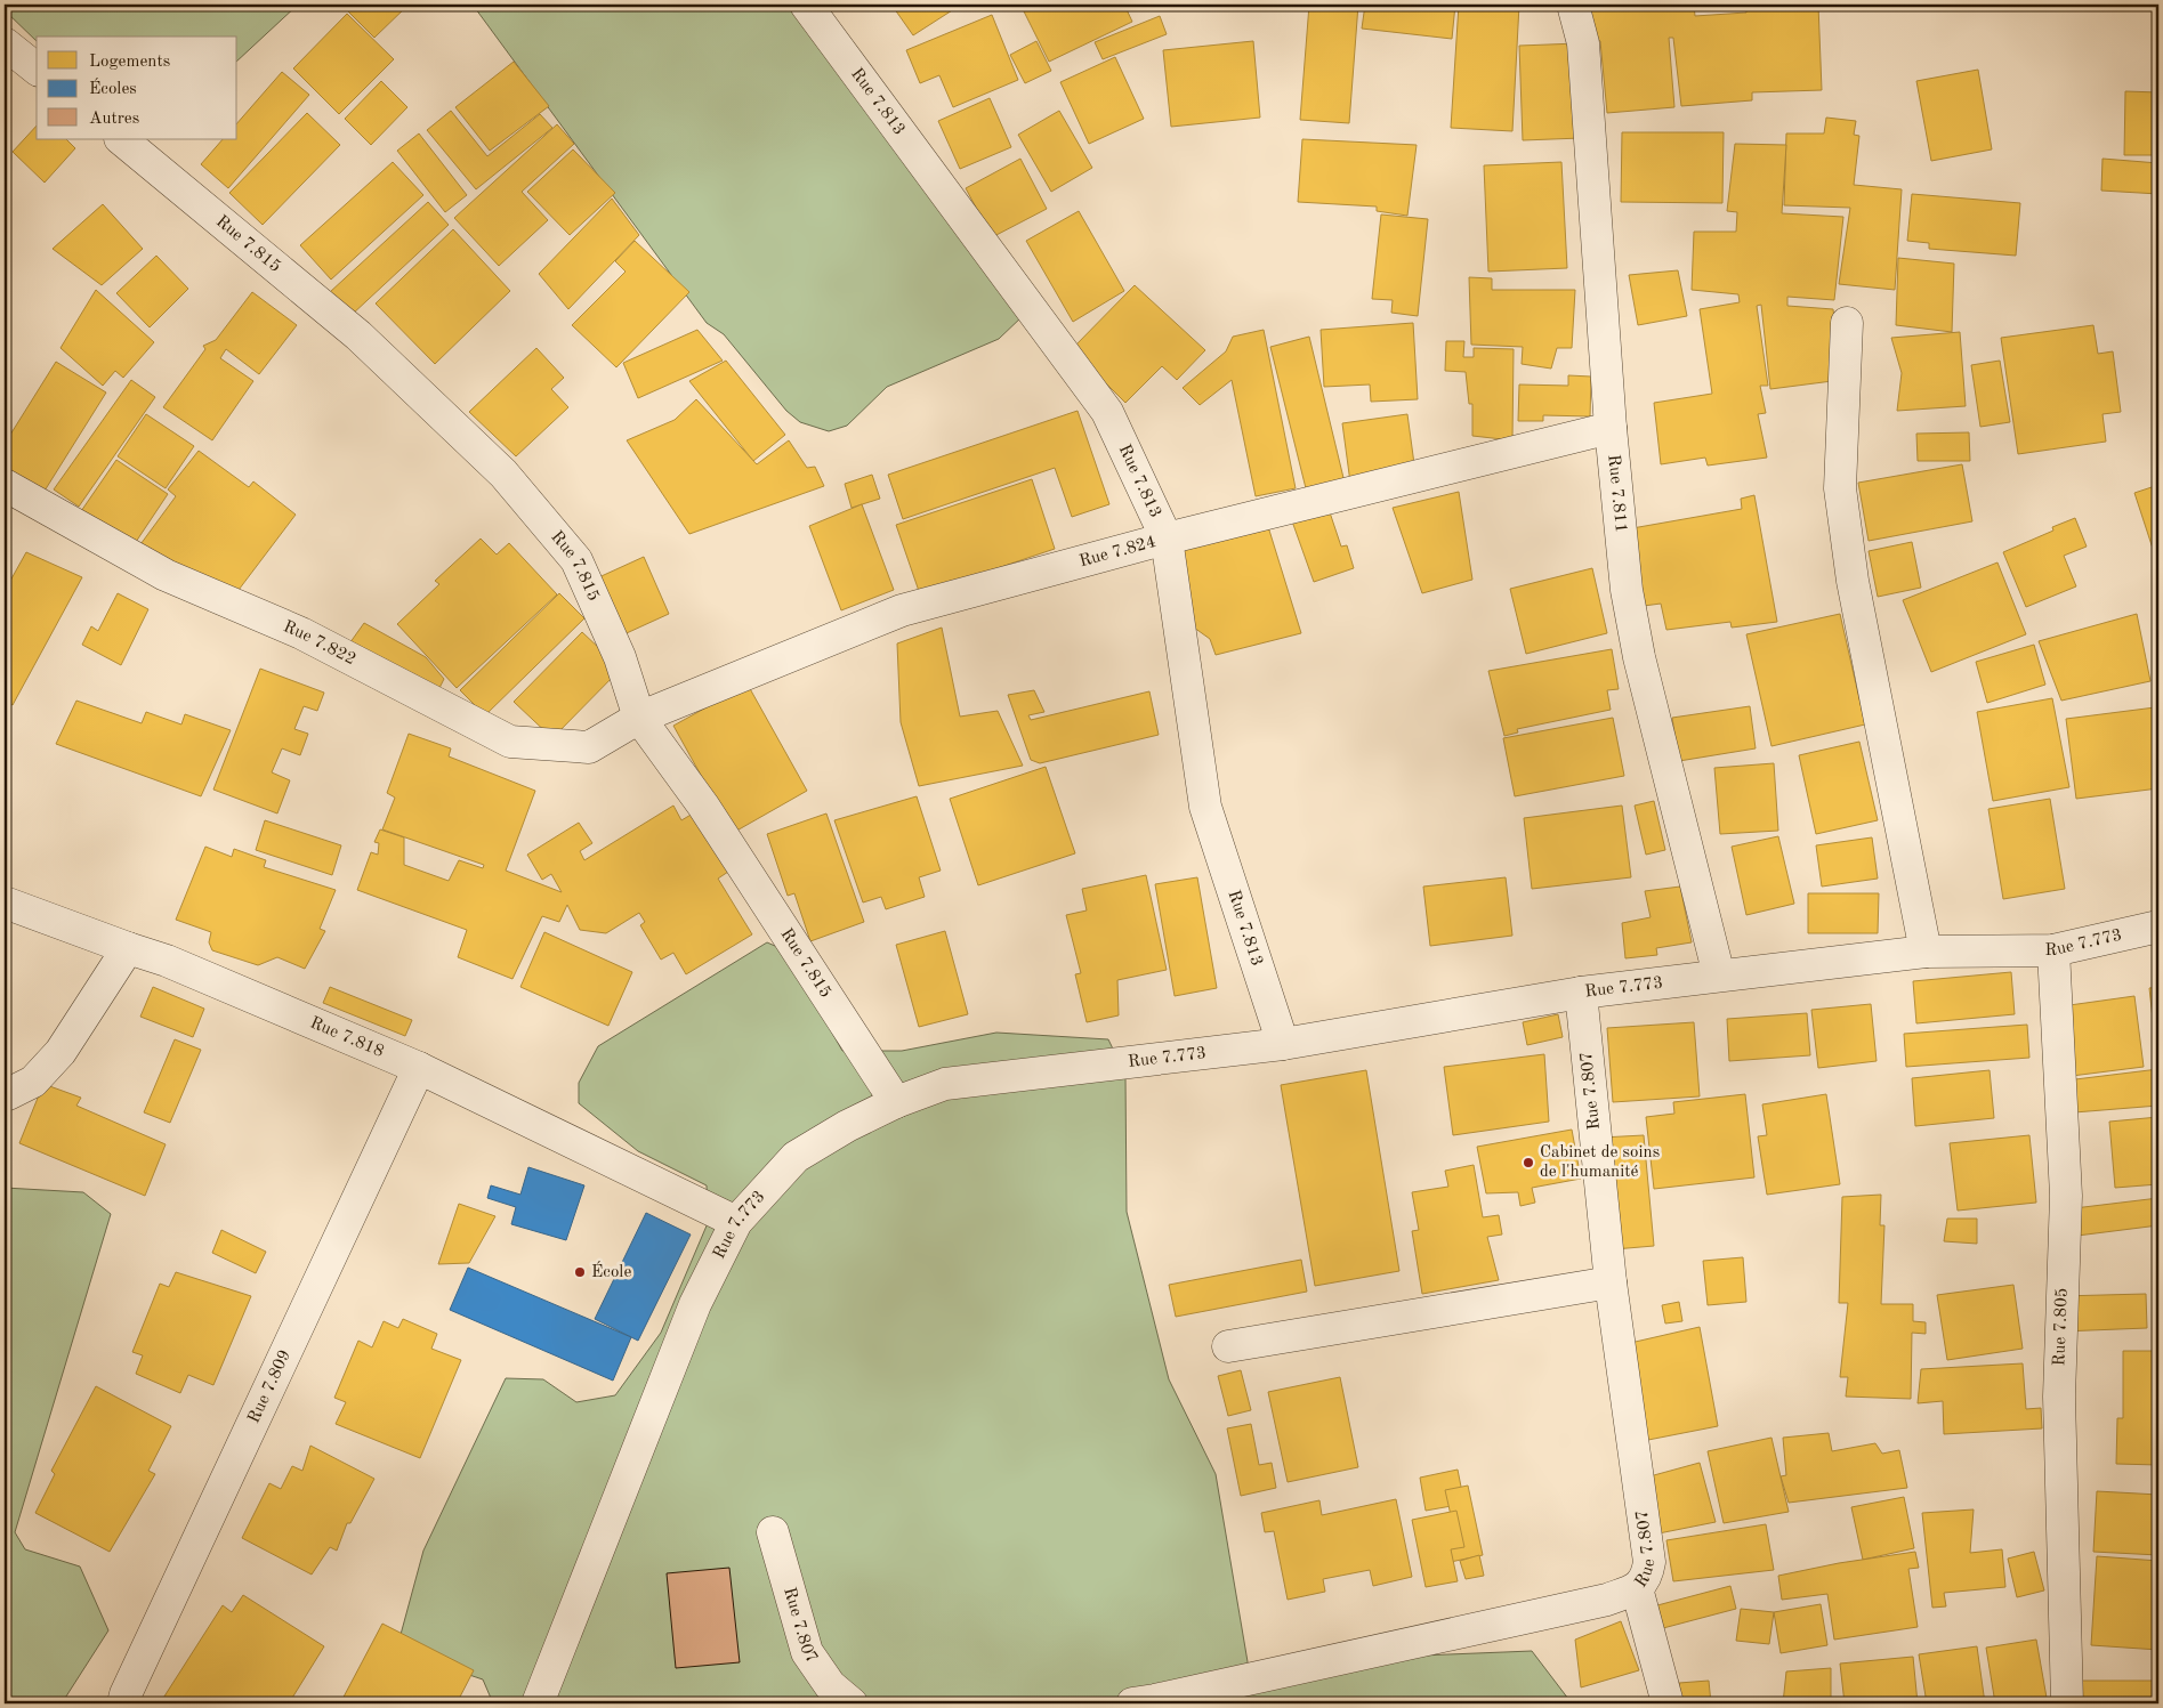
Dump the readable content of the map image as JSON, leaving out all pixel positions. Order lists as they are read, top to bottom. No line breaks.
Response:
{"streets":{"street":["Rue 7.813","Rue 7.815","Rue 7.811","Rue 7.824","Rue 7.822","Rue 7.773","Rue 7.818","Rue 7.807","Rue 7.805","Rue 7.809"]},"crossings":[["Rue 7.813","Rue 7.824"],["Rue 7.813","Rue 7.773"],["Rue 7.815","Rue 7.824"],["Rue 7.815","Rue 7.822"],["Rue 7.815","Rue 7.773"],["Rue 7.811","Rue 7.824"],["Rue 7.811","Rue 7.773"],["Rue 7.824","Rue 7.822"],["Rue 7.773","Rue 7.818"],["Rue 7.773","Rue 7.807"],["Rue 7.773","Rue 7.805"],["Rue 7.818","Rue 7.809"]],"places":["Cabinet de soins de l'humanité","École"],"legend":["Logements","Écoles","Autres"]}
